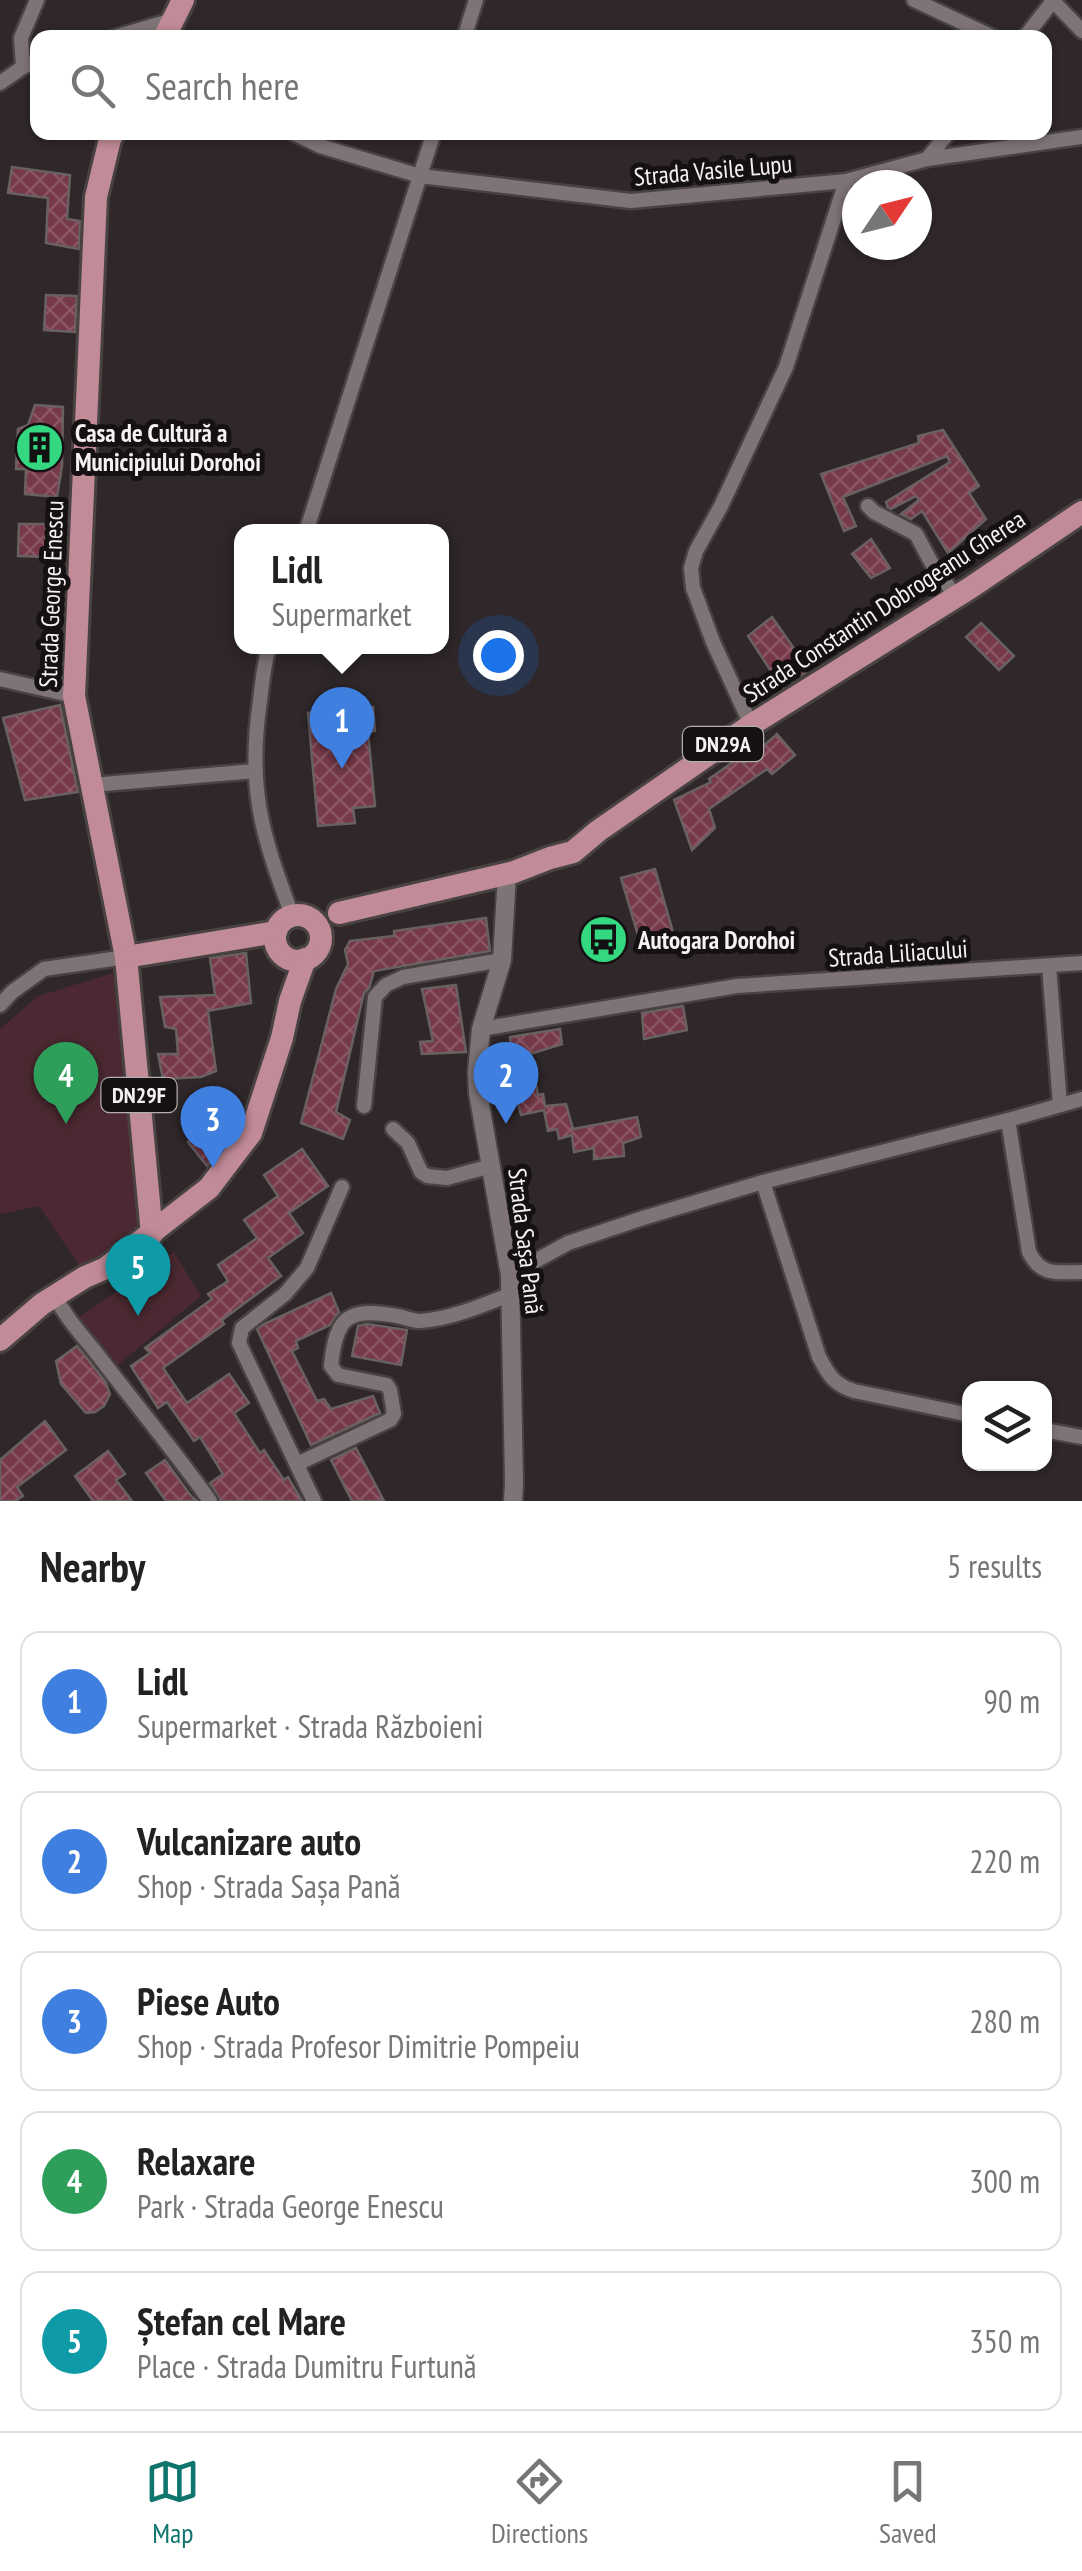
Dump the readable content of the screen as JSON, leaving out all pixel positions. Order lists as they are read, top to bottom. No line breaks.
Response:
{"streets":{"main road":["Strada George Enescu","Strada Constantin Dobrogeanu Gherea","DN29A","DN29F"],"street":["Strada Vasile Lupu","Strada Liliacului","Strada Sașa Pană"]},"crossings":[["Strada George Enescu","Strada Constantin Dobrogeanu Gherea"],["Strada Constantin Dobrogeanu Gherea","Strada Sașa Pană"],["Strada Liliacului","Strada Sașa Pană"]],"places":{"building":["Casa de Cultură a Municipiului Dorohoi"],"bus stop":["Autogara Dorohoi"]},"north":"top right","page":{"search":"Search here","popup":["Lidl","Supermarket"],"pins":["1","2","4","3","5"],"heading":["Nearby","5 results"],"list":[{"mark":"1","name":"Lidl","note":"Supermarket · Strada Războieni","value":"90 m"},{"mark":"2","name":"Vulcanizare auto","note":"Shop · Strada Sașa Pană","value":"220 m"},{"mark":"3","name":"Piese Auto","note":"Shop · Strada Profesor Dimitrie Pompeiu","value":"280 m"},{"mark":"4","name":"Relaxare","note":"Park · Strada George Enescu","value":"300 m"},{"mark":"5","name":"Ștefan cel Mare","note":"Place · Strada Dumitru Furtună","value":"350 m"}],"nav":["Map","Directions","Saved"]}}
